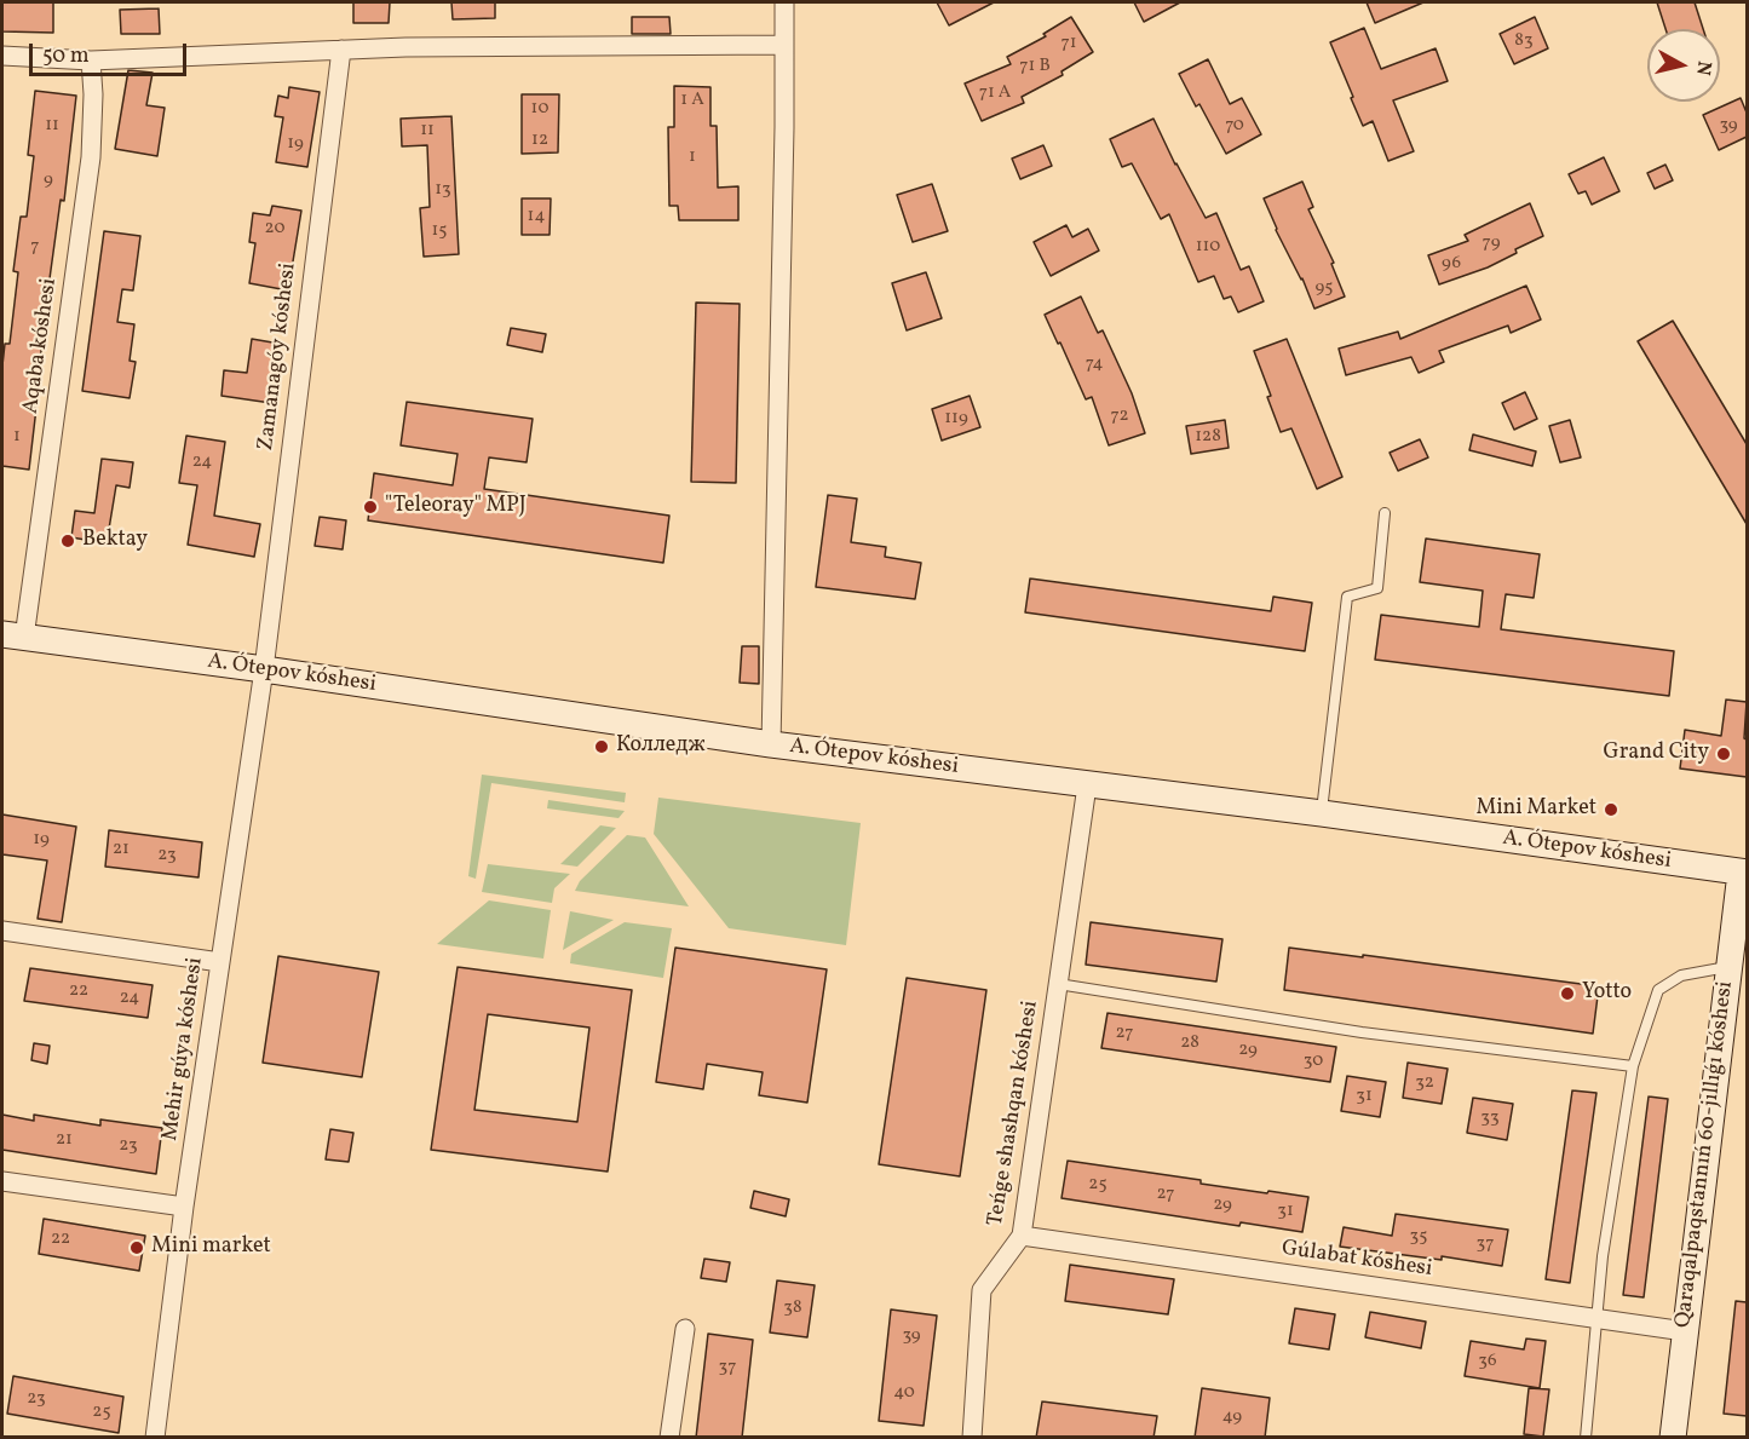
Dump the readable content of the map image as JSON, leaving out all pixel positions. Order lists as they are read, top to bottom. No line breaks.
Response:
{"streets":{"main road":["A. Ótepov kóshesi","Qaraqalpaqstannıń 60-jıllıǵı kóshesi"],"street":["Aqaba kóshesi","Zamanagóy kóshesi","Mehir gúyа kóshesi","Teńge shashqan kóshesi","Gúlabat kóshesi"]},"crossings":[["Aqaba kóshesi","A. Ótepov kóshesi"],["Zamanagóy kóshesi","A. Ótepov kóshesi"],["Zamanagóy kóshesi","Mehir gúyа kóshesi"],["A. Ótepov kóshesi","Mehir gúyа kóshesi"],["A. Ótepov kóshesi","Teńge shashqan kóshesi"],["A. Ótepov kóshesi","Qaraqalpaqstannıń 60-jıllıǵı kóshesi"],["Teńge shashqan kóshesi","Gúlabat kóshesi"],["Qaraqalpaqstannıń 60-jıllıǵı kóshesi","Gúlabat kóshesi"]],"places":["\"Teleoray\" MPJ","Bektay","Колледж","Grand City","Mini Market","Yotto","Mini market"],"house_numbers":["83","71","71 В","71 А","1 А","10","11","70","39","11","12","19","1","9","13","14","20","15","79","7","110","96","95","74","72","119","1","128","24","19","21","23","22","24","27","28","29","30","32","31","33","21","23","25","27","29","31","35","22","37","38","39","36","37","40","23","25","49"],"scale_bar":"50 m","north":"right"}
